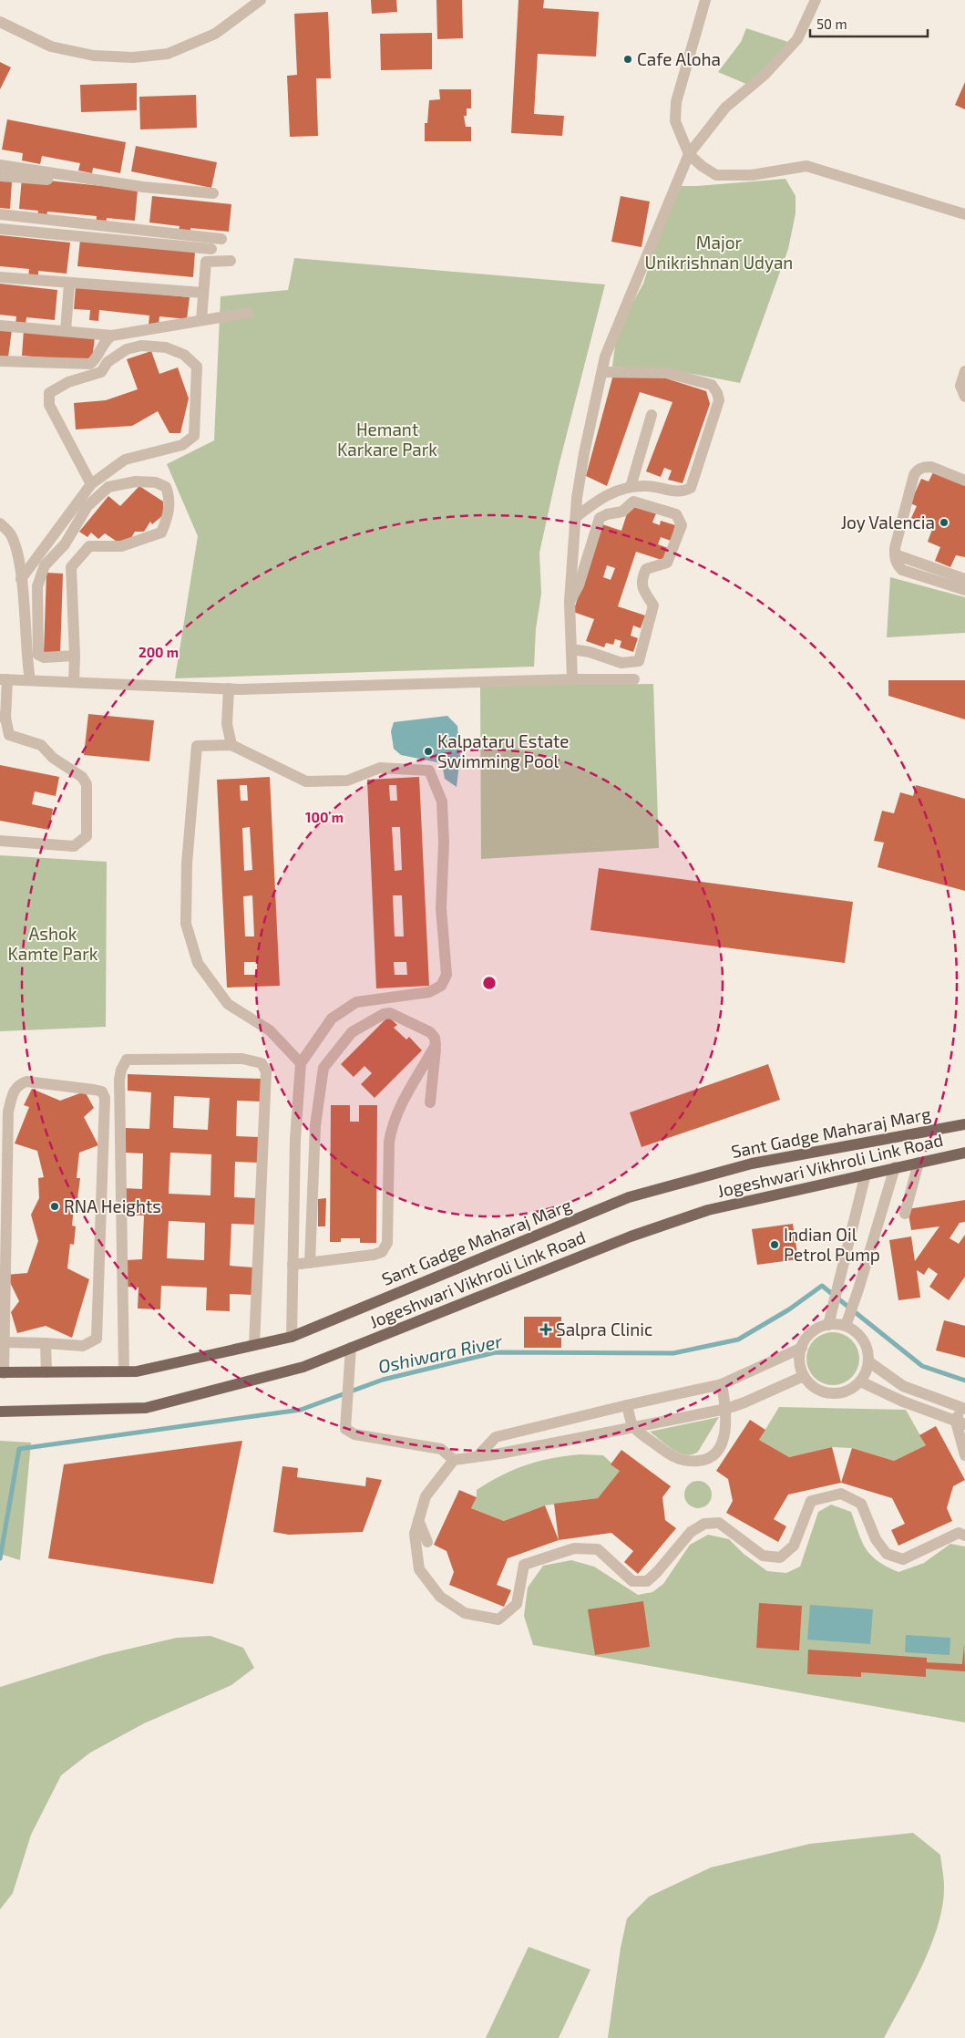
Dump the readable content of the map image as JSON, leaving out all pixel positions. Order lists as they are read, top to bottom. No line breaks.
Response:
{"streets":{"main road":["Sant Gadge Maharaj Marg","Jogeshwari Vikhroli Link Road"]},"water":["Oshiwara River"],"parks":["Major Unikrishnan Udyan","Hemant Karkare Park","Ashok Kamte Park"],"places":{"other":["Cafe Aloha","Joy Valencia","Kalpataru Estate Swimming Pool","RNA Heights","Indian Oil Petrol Pump"],"health":["Salpra Clinic"]},"scale_bar":"50 m","rings":["200 m","100 m"]}
